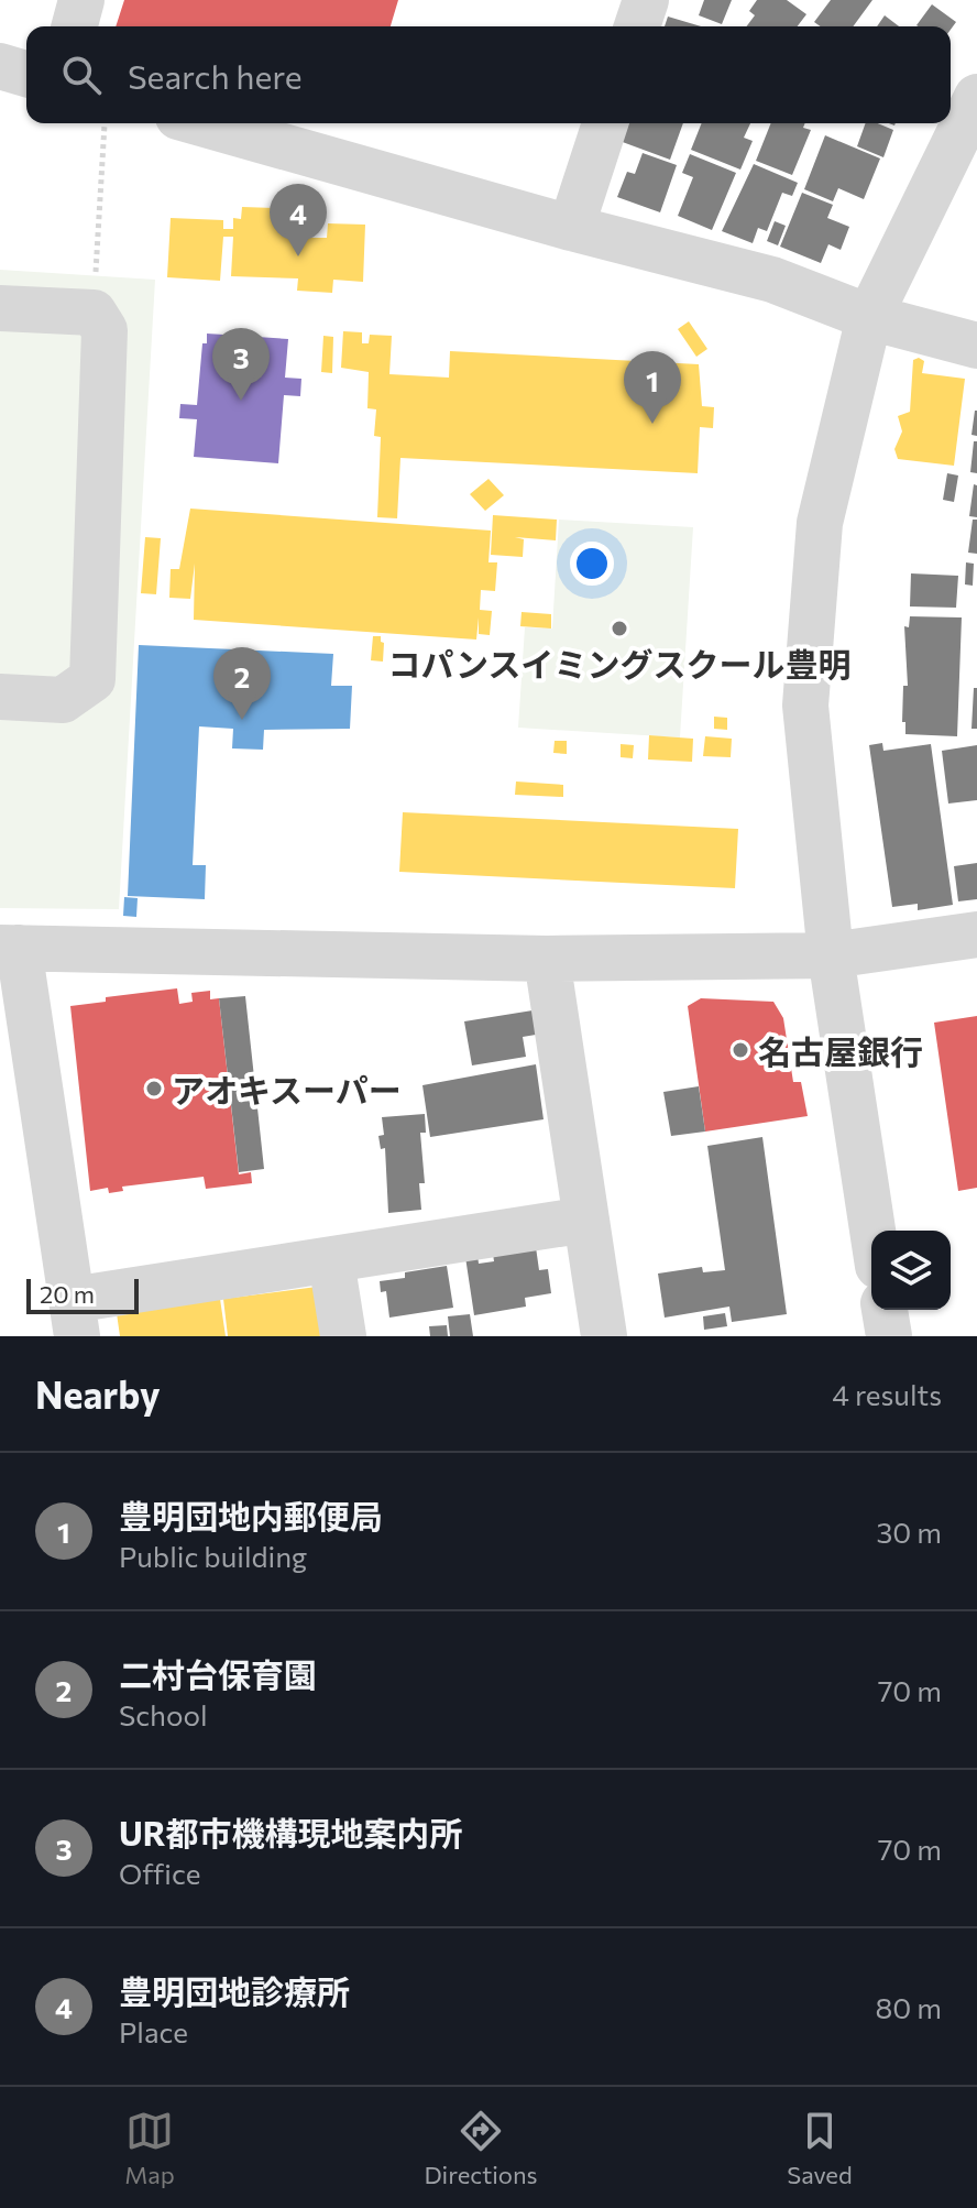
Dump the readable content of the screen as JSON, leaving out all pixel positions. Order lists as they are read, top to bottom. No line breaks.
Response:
{"places":["コパンスイミングスクール豊明","名古屋銀行","アオキスーパー"],"scale_bar":"20 m","page":{"search":"Search here","pins":["4","3","1","2"],"scale":"20 m","heading":["Nearby","4 results"],"list":[{"mark":"1","name":"豊明団地内郵便局","note":"Public building","value":"30 m"},{"mark":"2","name":"二村台保育園","note":"School","value":"70 m"},{"mark":"3","name":"UR都市機構現地案内所","note":"Office","value":"70 m"},{"mark":"4","name":"豊明団地診療所","note":"Place","value":"80 m"}],"nav":["Map","Directions","Saved"]}}
